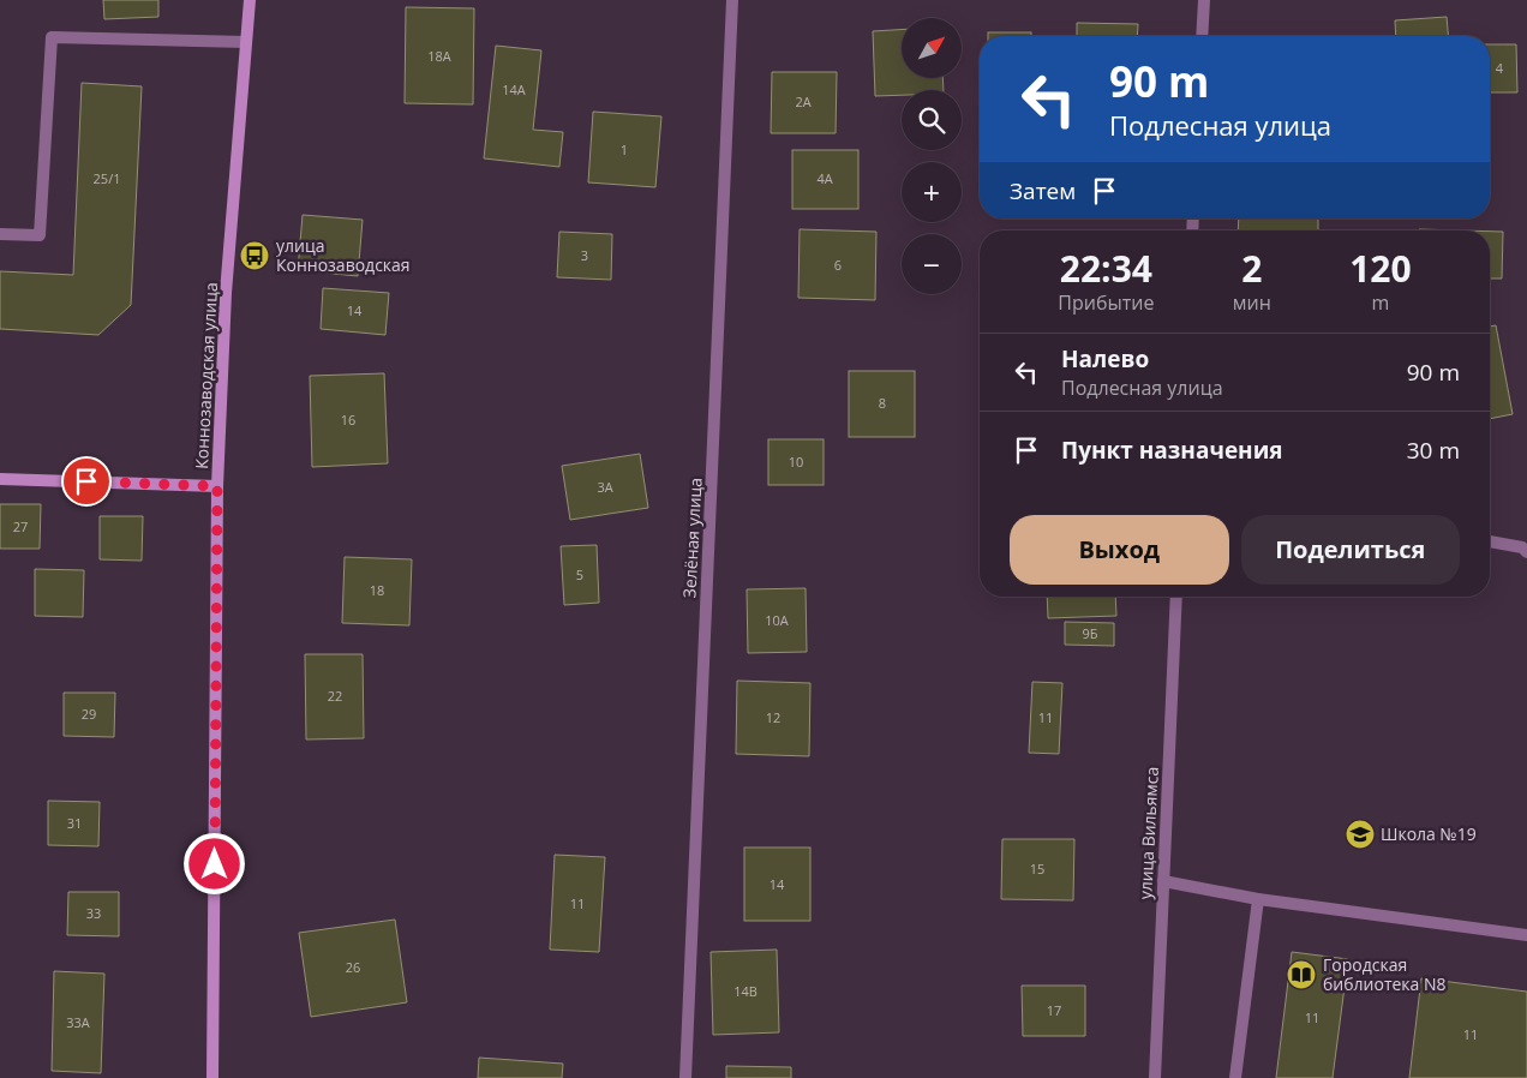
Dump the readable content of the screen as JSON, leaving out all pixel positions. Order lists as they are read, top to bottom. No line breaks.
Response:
{"streets":{"main road":["Коннозаводская улица"],"street":["Зелёная улица","улица Вильямса"]},"places":{"bus stop":["улица Коннозаводская"],"school or university":["Школа №19"],"library":["Городская библиотека N8"]},"house_numbers":["18А","4","14А","2А","1","25/1","4А","3","6","14","8","16","10","3А","27","5","18","10А","9Б","22","29","12","11","31","15","14","11","33","26","14В","17","11","33А","11"],"north":"top right","page":{"map_buttons":["+","−"],"turn":["90 m","Подлесная улица"],"then":"Затем","eta":["22:34","Прибытие","2","мин","120","m"],"list":[{"name":"Налево","note":"Подлесная улица","value":"90 m"},{"name":"Пункт назначения","value":"30 m"}],"buttons":["Выход","Поделиться"]}}
